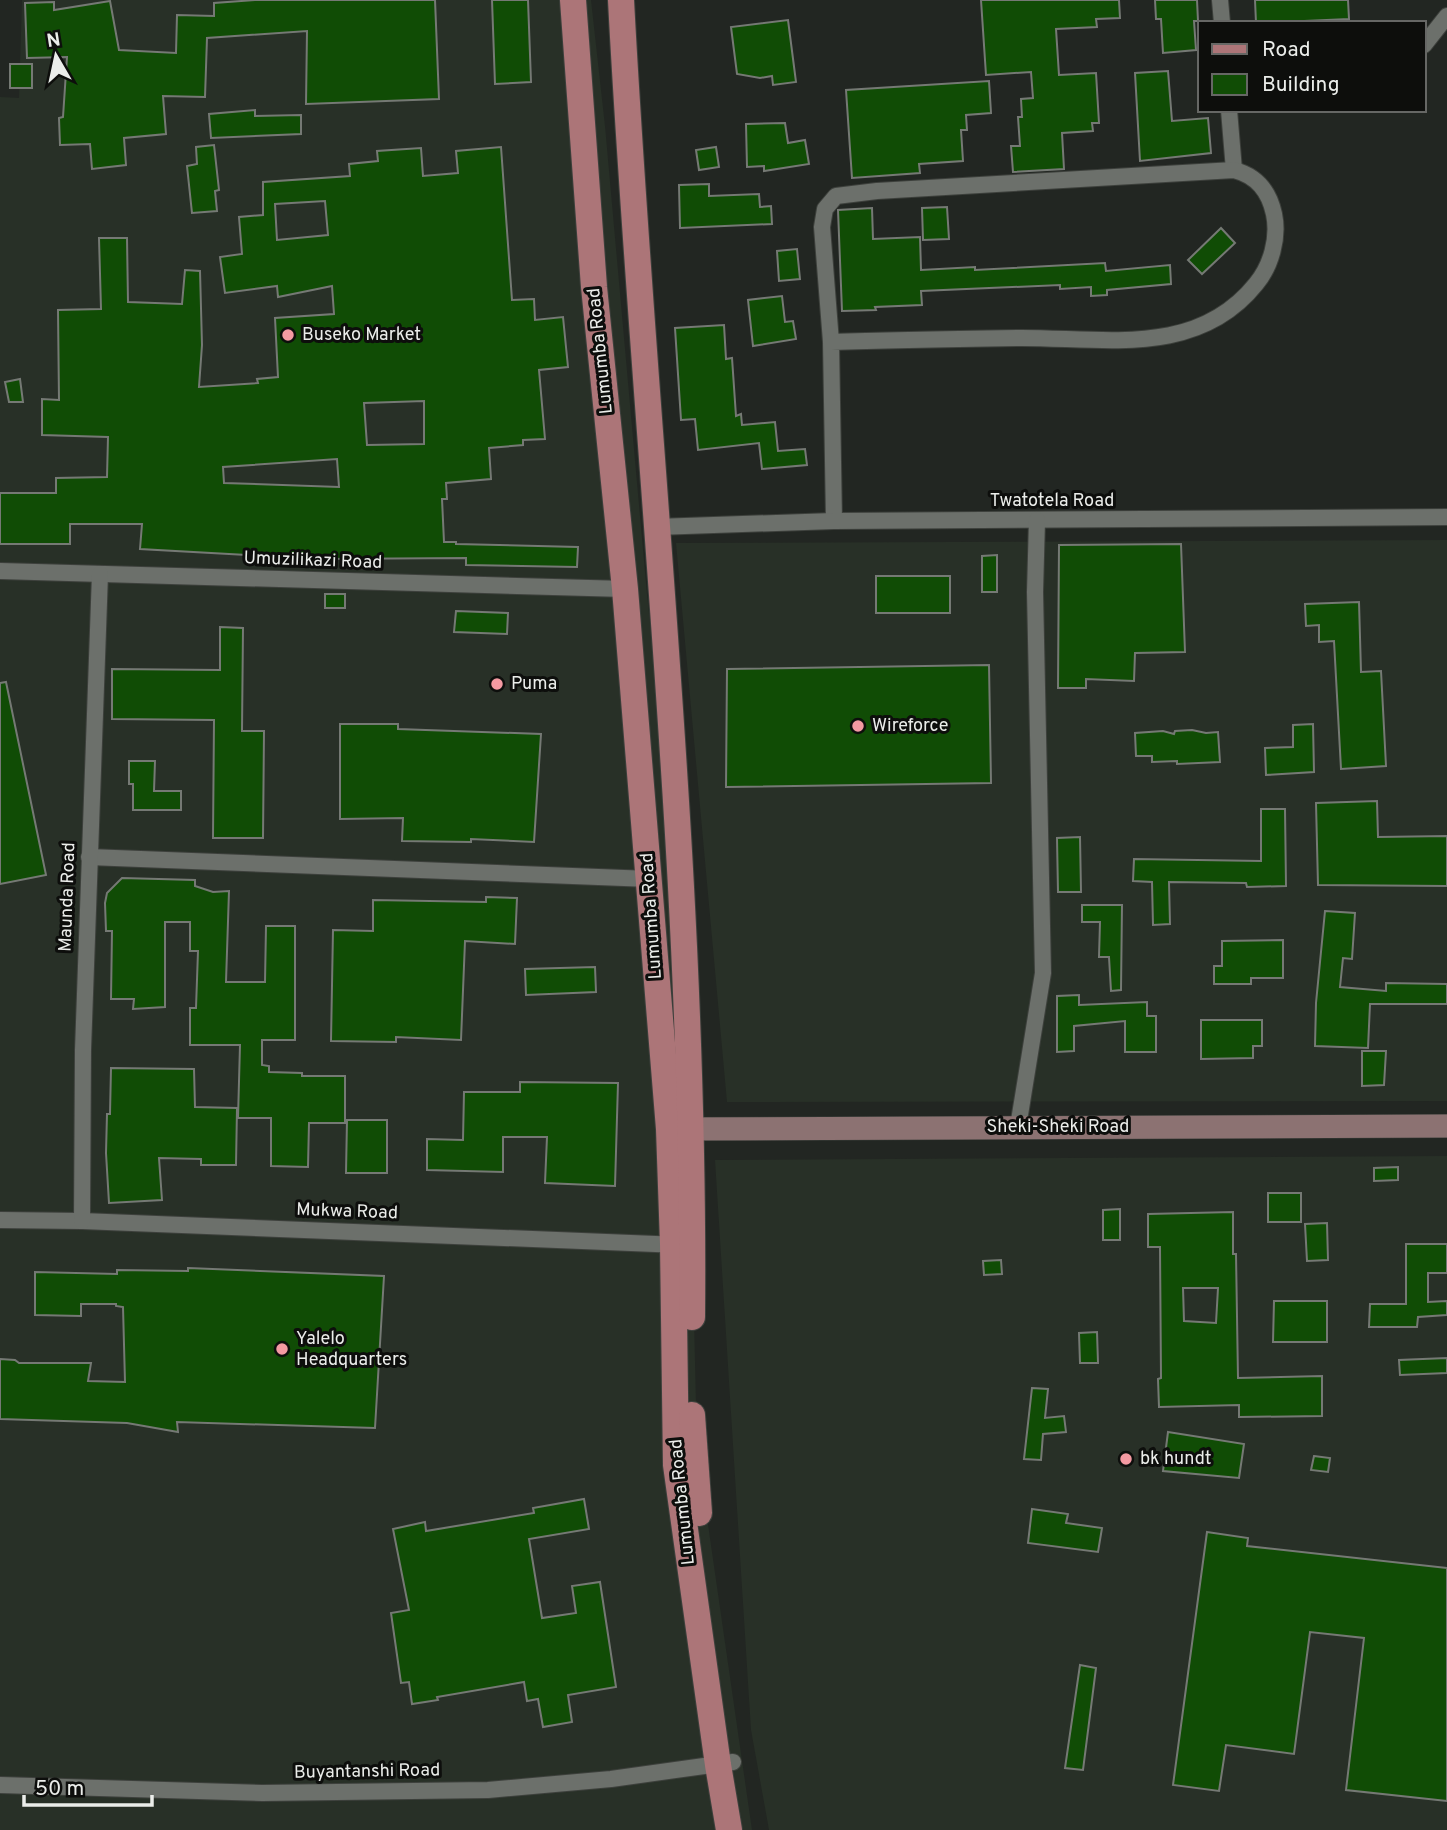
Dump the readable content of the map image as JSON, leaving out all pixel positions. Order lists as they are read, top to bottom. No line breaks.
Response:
{"streets":{"main road":["Lumumba Road"],"street":["Twatotela Road","Umuzilikazi Road","Maunda Road","Sheki-Sheki Road","Mukwa Road","Buyantanshi Road"]},"crossings":[["Lumumba Road","Twatotela Road"],["Lumumba Road","Umuzilikazi Road"],["Lumumba Road","Sheki-Sheki Road"],["Lumumba Road","Mukwa Road"],["Lumumba Road","Buyantanshi Road"],["Umuzilikazi Road","Maunda Road"],["Maunda Road","Mukwa Road"]],"places":["Buseko Market","Puma","Wireforce","Yalelo Headquarters","bk hundt"],"legend":["Road","Building"],"scale_bar":"50 m","north":"top"}
